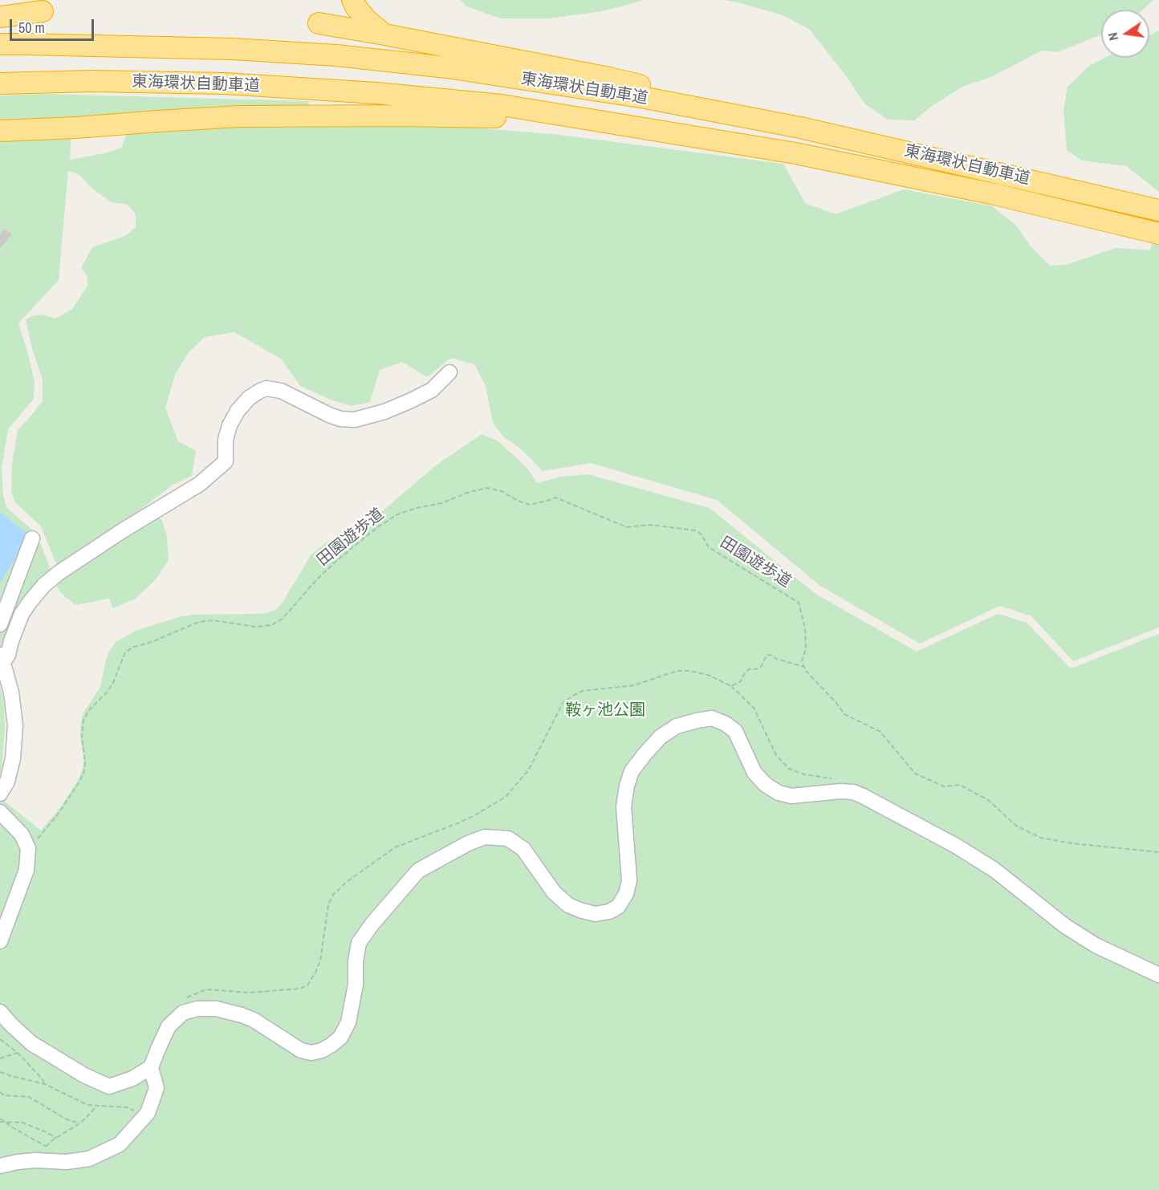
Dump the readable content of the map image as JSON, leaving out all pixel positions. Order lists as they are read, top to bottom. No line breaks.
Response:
{"streets":{"highway":["東海環状自動車道"],"path":["田園遊歩道"]},"parks":["鞍ヶ池公園"],"scale_bar":"50 m","north":"left"}
